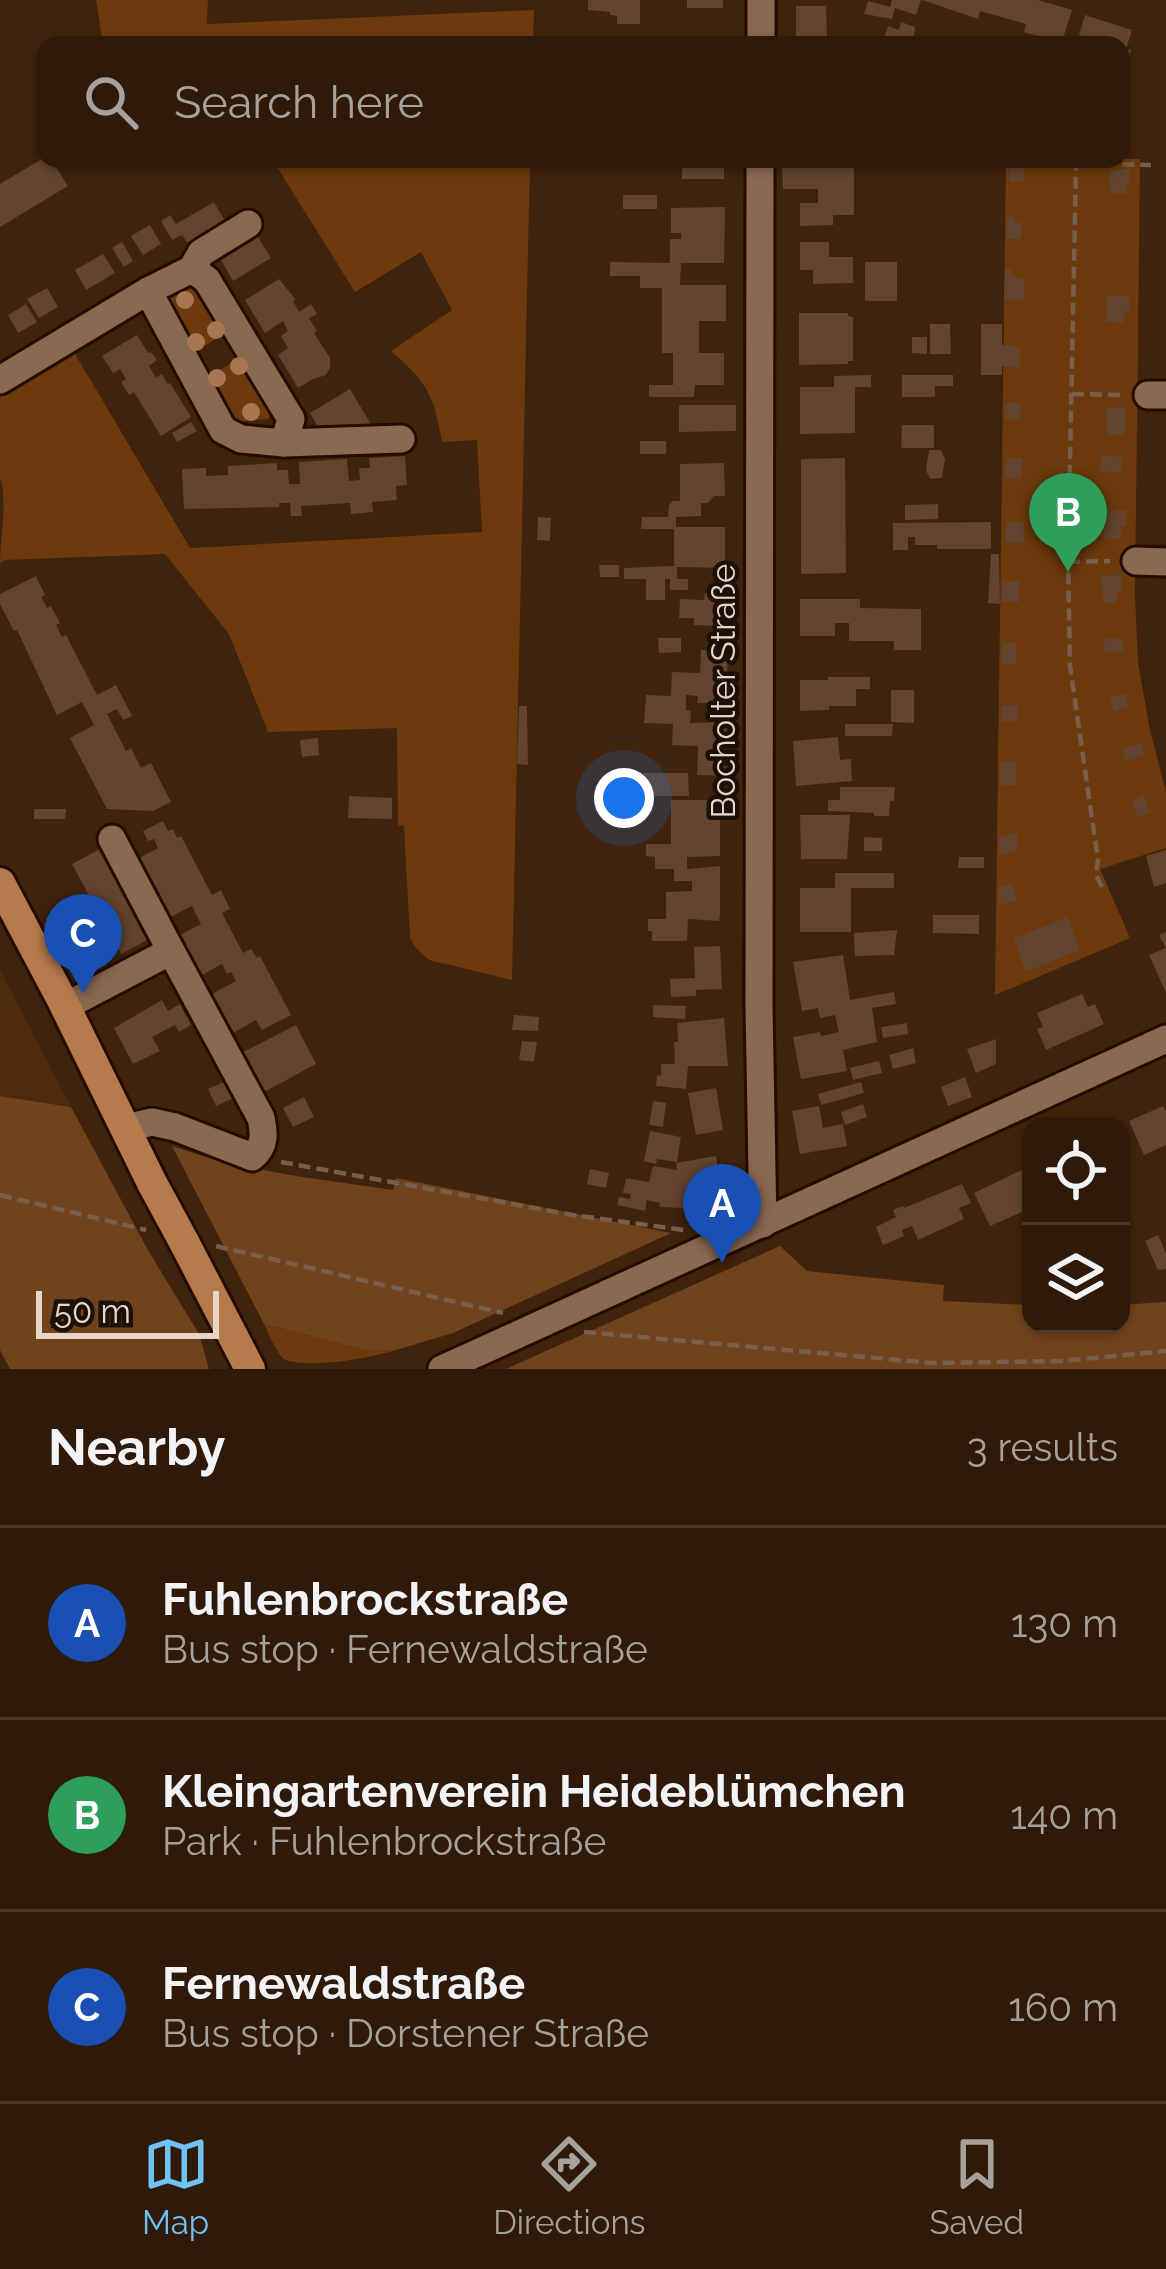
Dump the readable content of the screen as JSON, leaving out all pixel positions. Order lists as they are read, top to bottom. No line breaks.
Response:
{"streets":{"street":["Bocholter Straße"]},"scale_bar":"50 m","page":{"search":"Search here","pins":["B","C","A"],"scale":"50 m","heading":["Nearby","3 results"],"list":[{"mark":"A","name":"Fuhlenbrockstraße","note":"Bus stop · Fernewaldstraße","value":"130 m"},{"mark":"B","name":"Kleingartenverein Heideblümchen","note":"Park · Fuhlenbrockstraße","value":"140 m"},{"mark":"C","name":"Fernewaldstraße","note":"Bus stop · Dorstener Straße","value":"160 m"}],"nav":["Map","Directions","Saved"]}}
